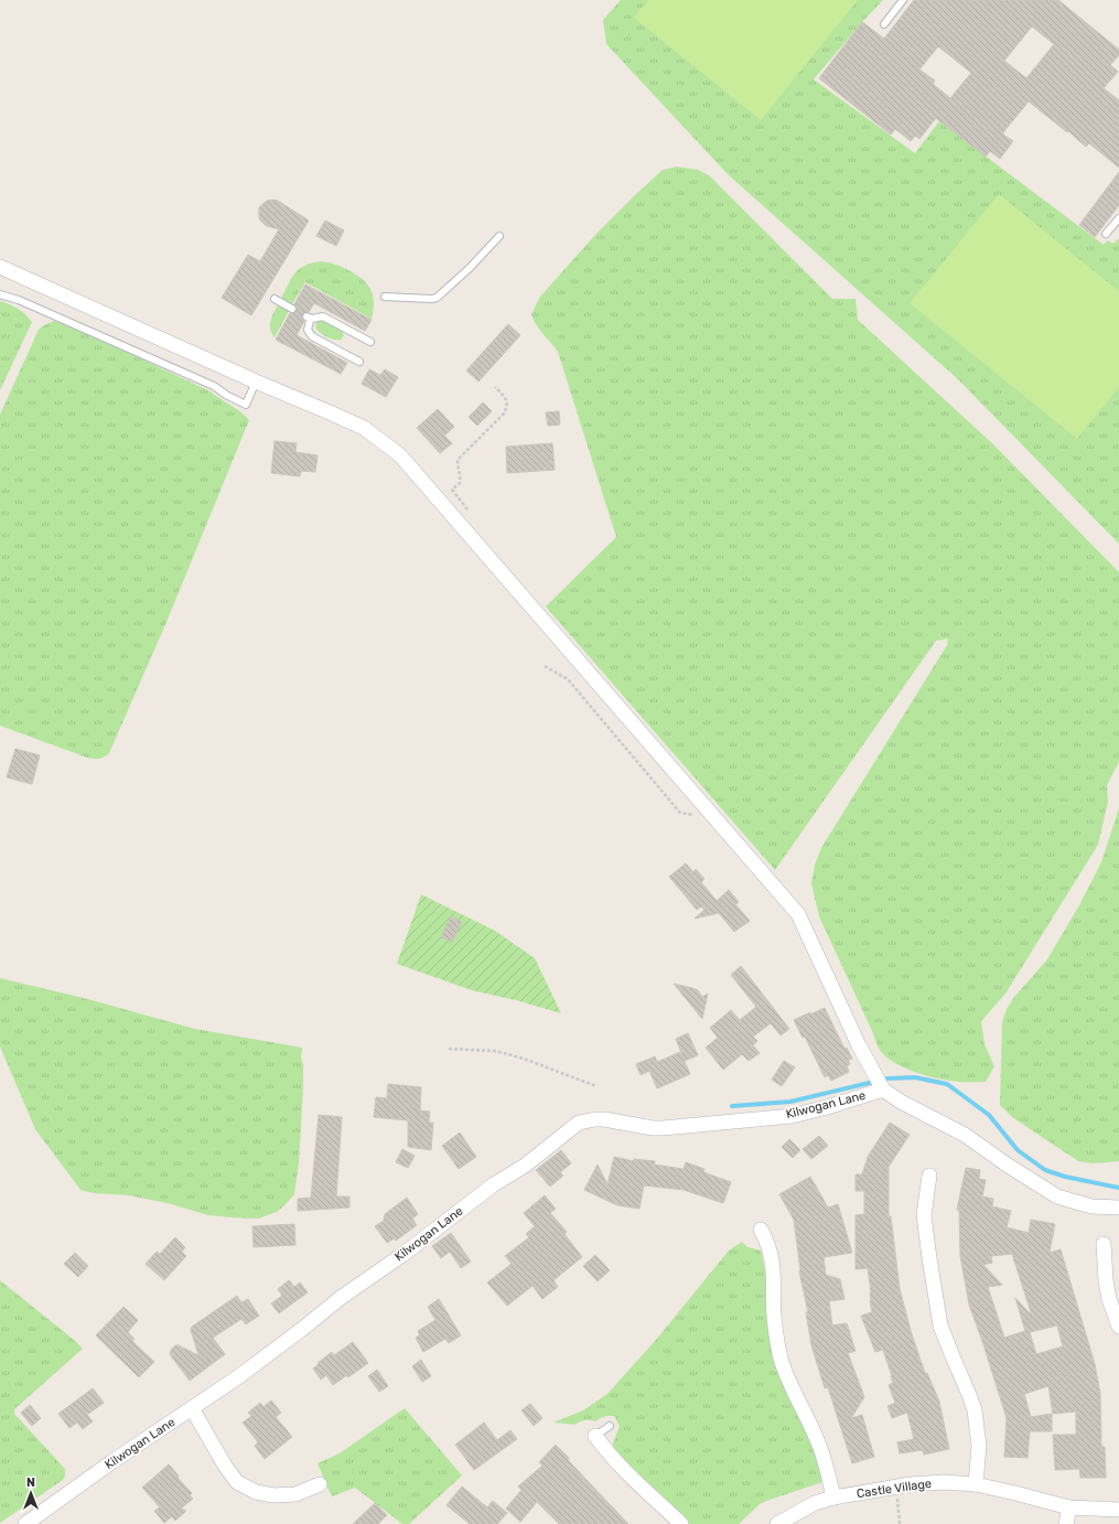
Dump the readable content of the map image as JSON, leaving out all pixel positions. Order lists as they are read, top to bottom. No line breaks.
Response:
{"streets":{"street":["Kilwogan Lane","Castle Village"]},"north":"top"}
